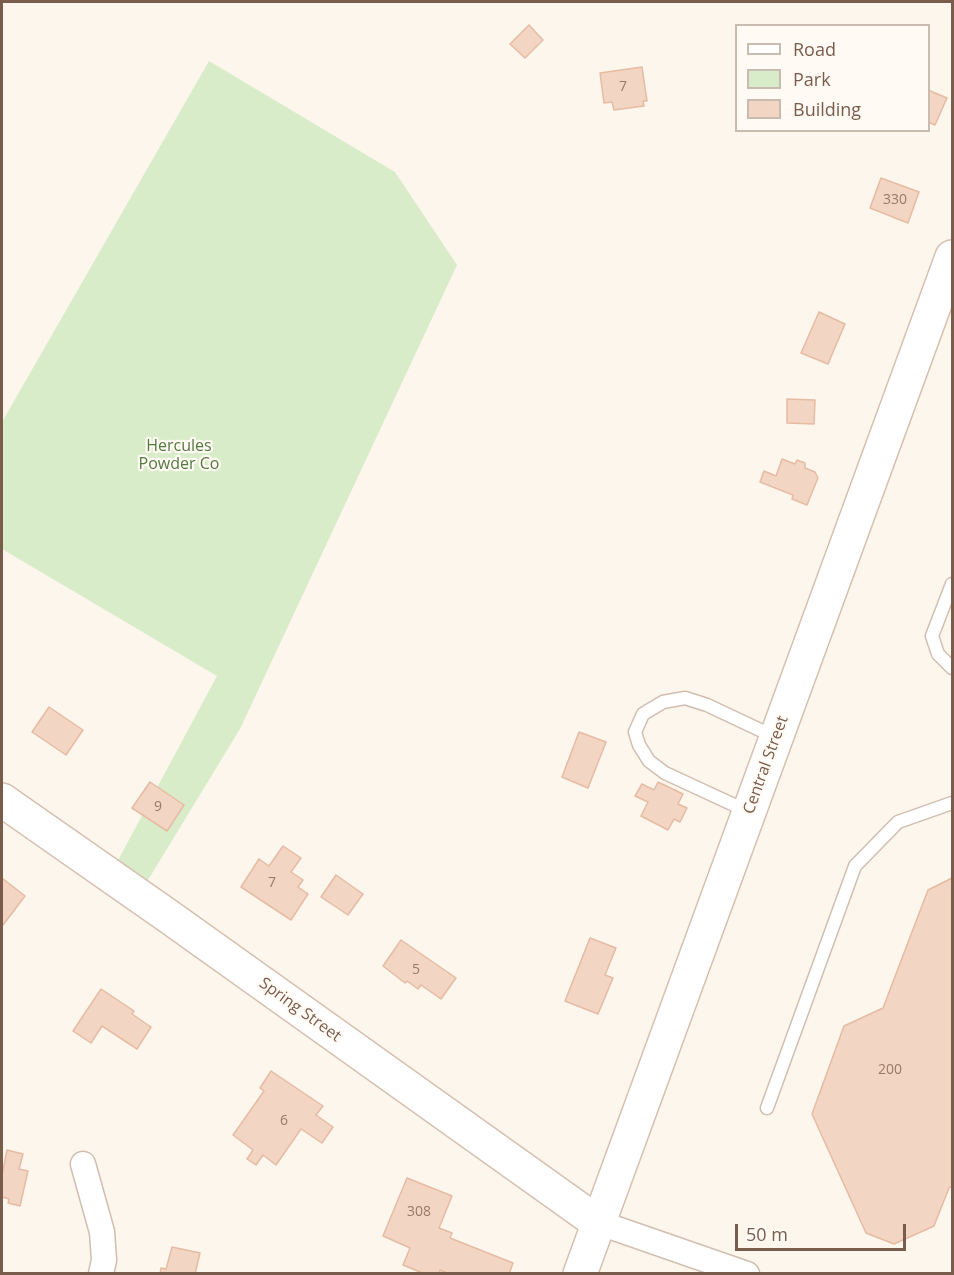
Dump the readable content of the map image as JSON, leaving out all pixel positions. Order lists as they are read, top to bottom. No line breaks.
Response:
{"streets":{"main road":["Central Street","Spring Street"]},"crossings":[["Central Street","Spring Street"]],"parks":["Hercules Powder Co"],"house_numbers":["7","330","9","7","5","200","6","308"],"legend":["Road","Park","Building"],"scale_bar":"50 m"}
